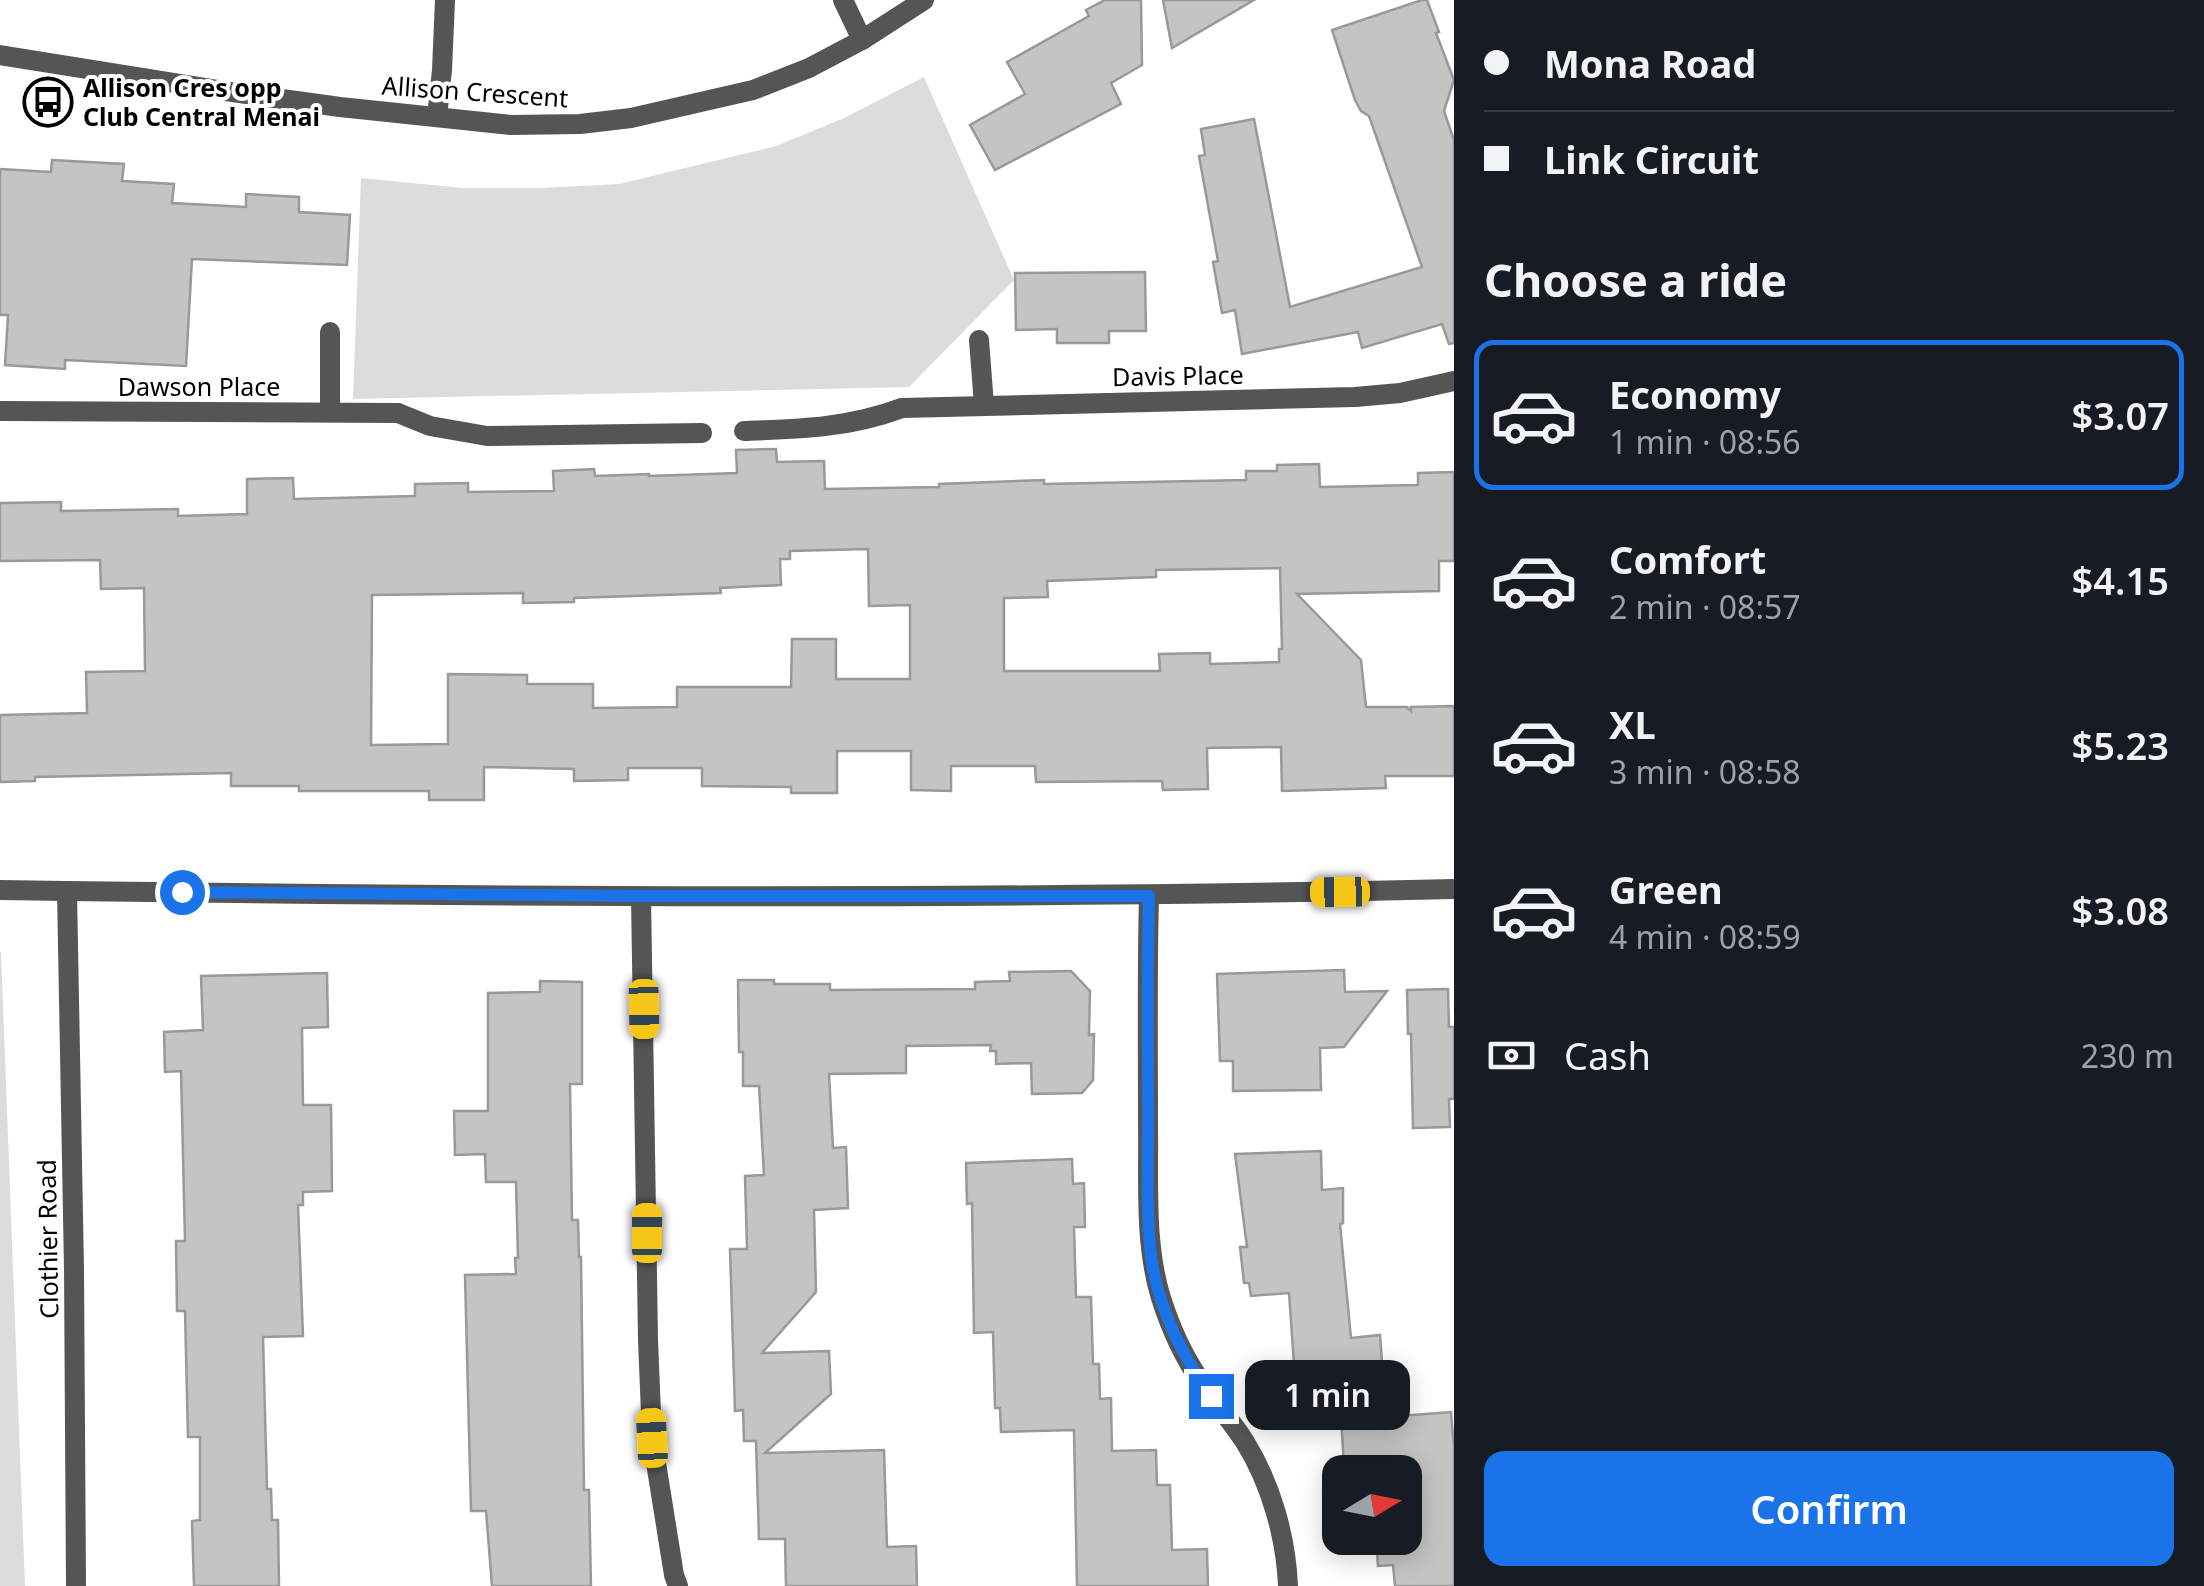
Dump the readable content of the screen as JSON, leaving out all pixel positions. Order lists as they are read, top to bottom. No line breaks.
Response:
{"streets":{"street":["Allison Crescent","Davis Place","Dawson Place","Clothier Road"]},"places":{"bus stop":["Allison Cres opp Club Central Menai"]},"north":"right","page":{"banner":["Mona Road","Link Circuit"],"heading":"Choose a ride","list":[{"name":"Economy","note":"1 min · 08:56","value":"$3.07"},{"name":"Comfort","note":"2 min · 08:57","value":"$4.15"},{"name":"XL","note":"3 min · 08:58","value":"$5.23"},{"name":"Green","note":"4 min · 08:59","value":"$3.08"}],"pay":["Cash","230 m"],"bubble":"1 min","buttons":"Confirm"}}
